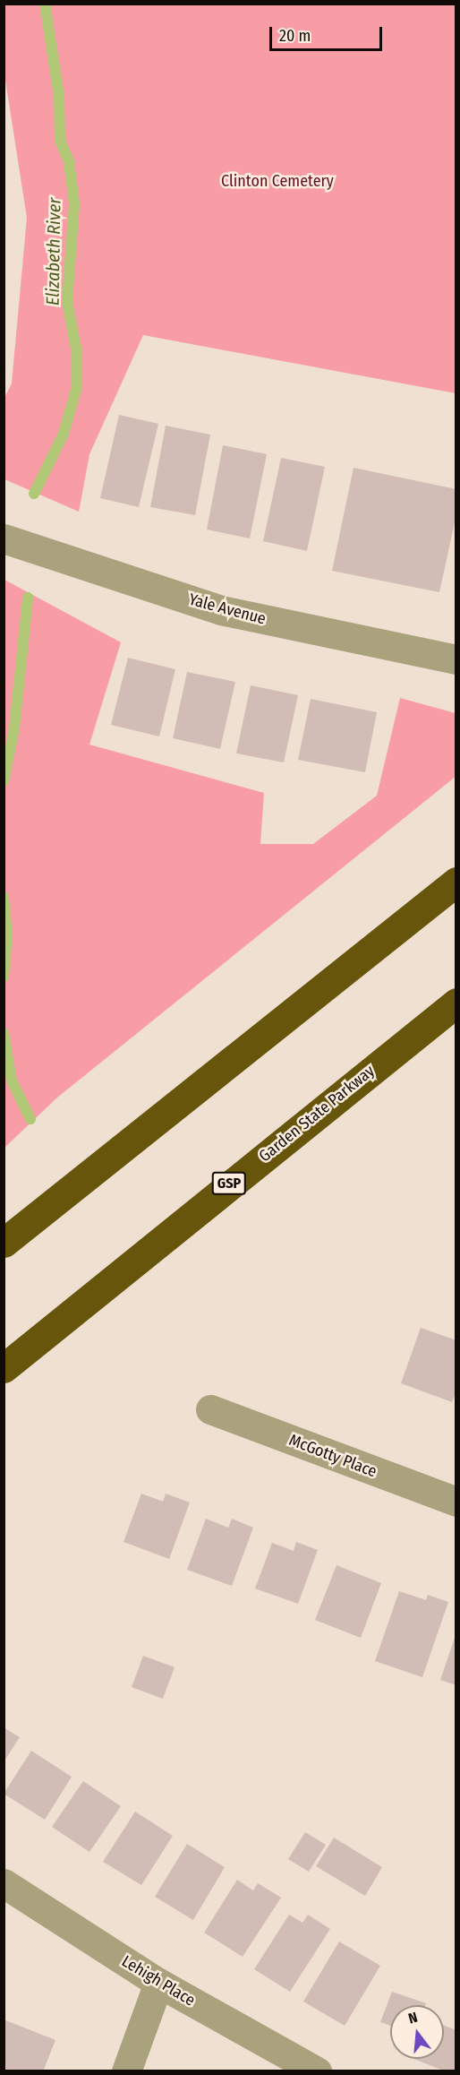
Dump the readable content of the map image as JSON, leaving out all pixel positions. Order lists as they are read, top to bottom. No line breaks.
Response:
{"streets":{"highway":["Garden State Parkway","GSP"],"street":["Yale Avenue","McGotty Place","Lehigh Place"]},"water":["Elizabeth River"],"parks":["Clinton Cemetery"],"scale_bar":"20 m","north":"top"}
